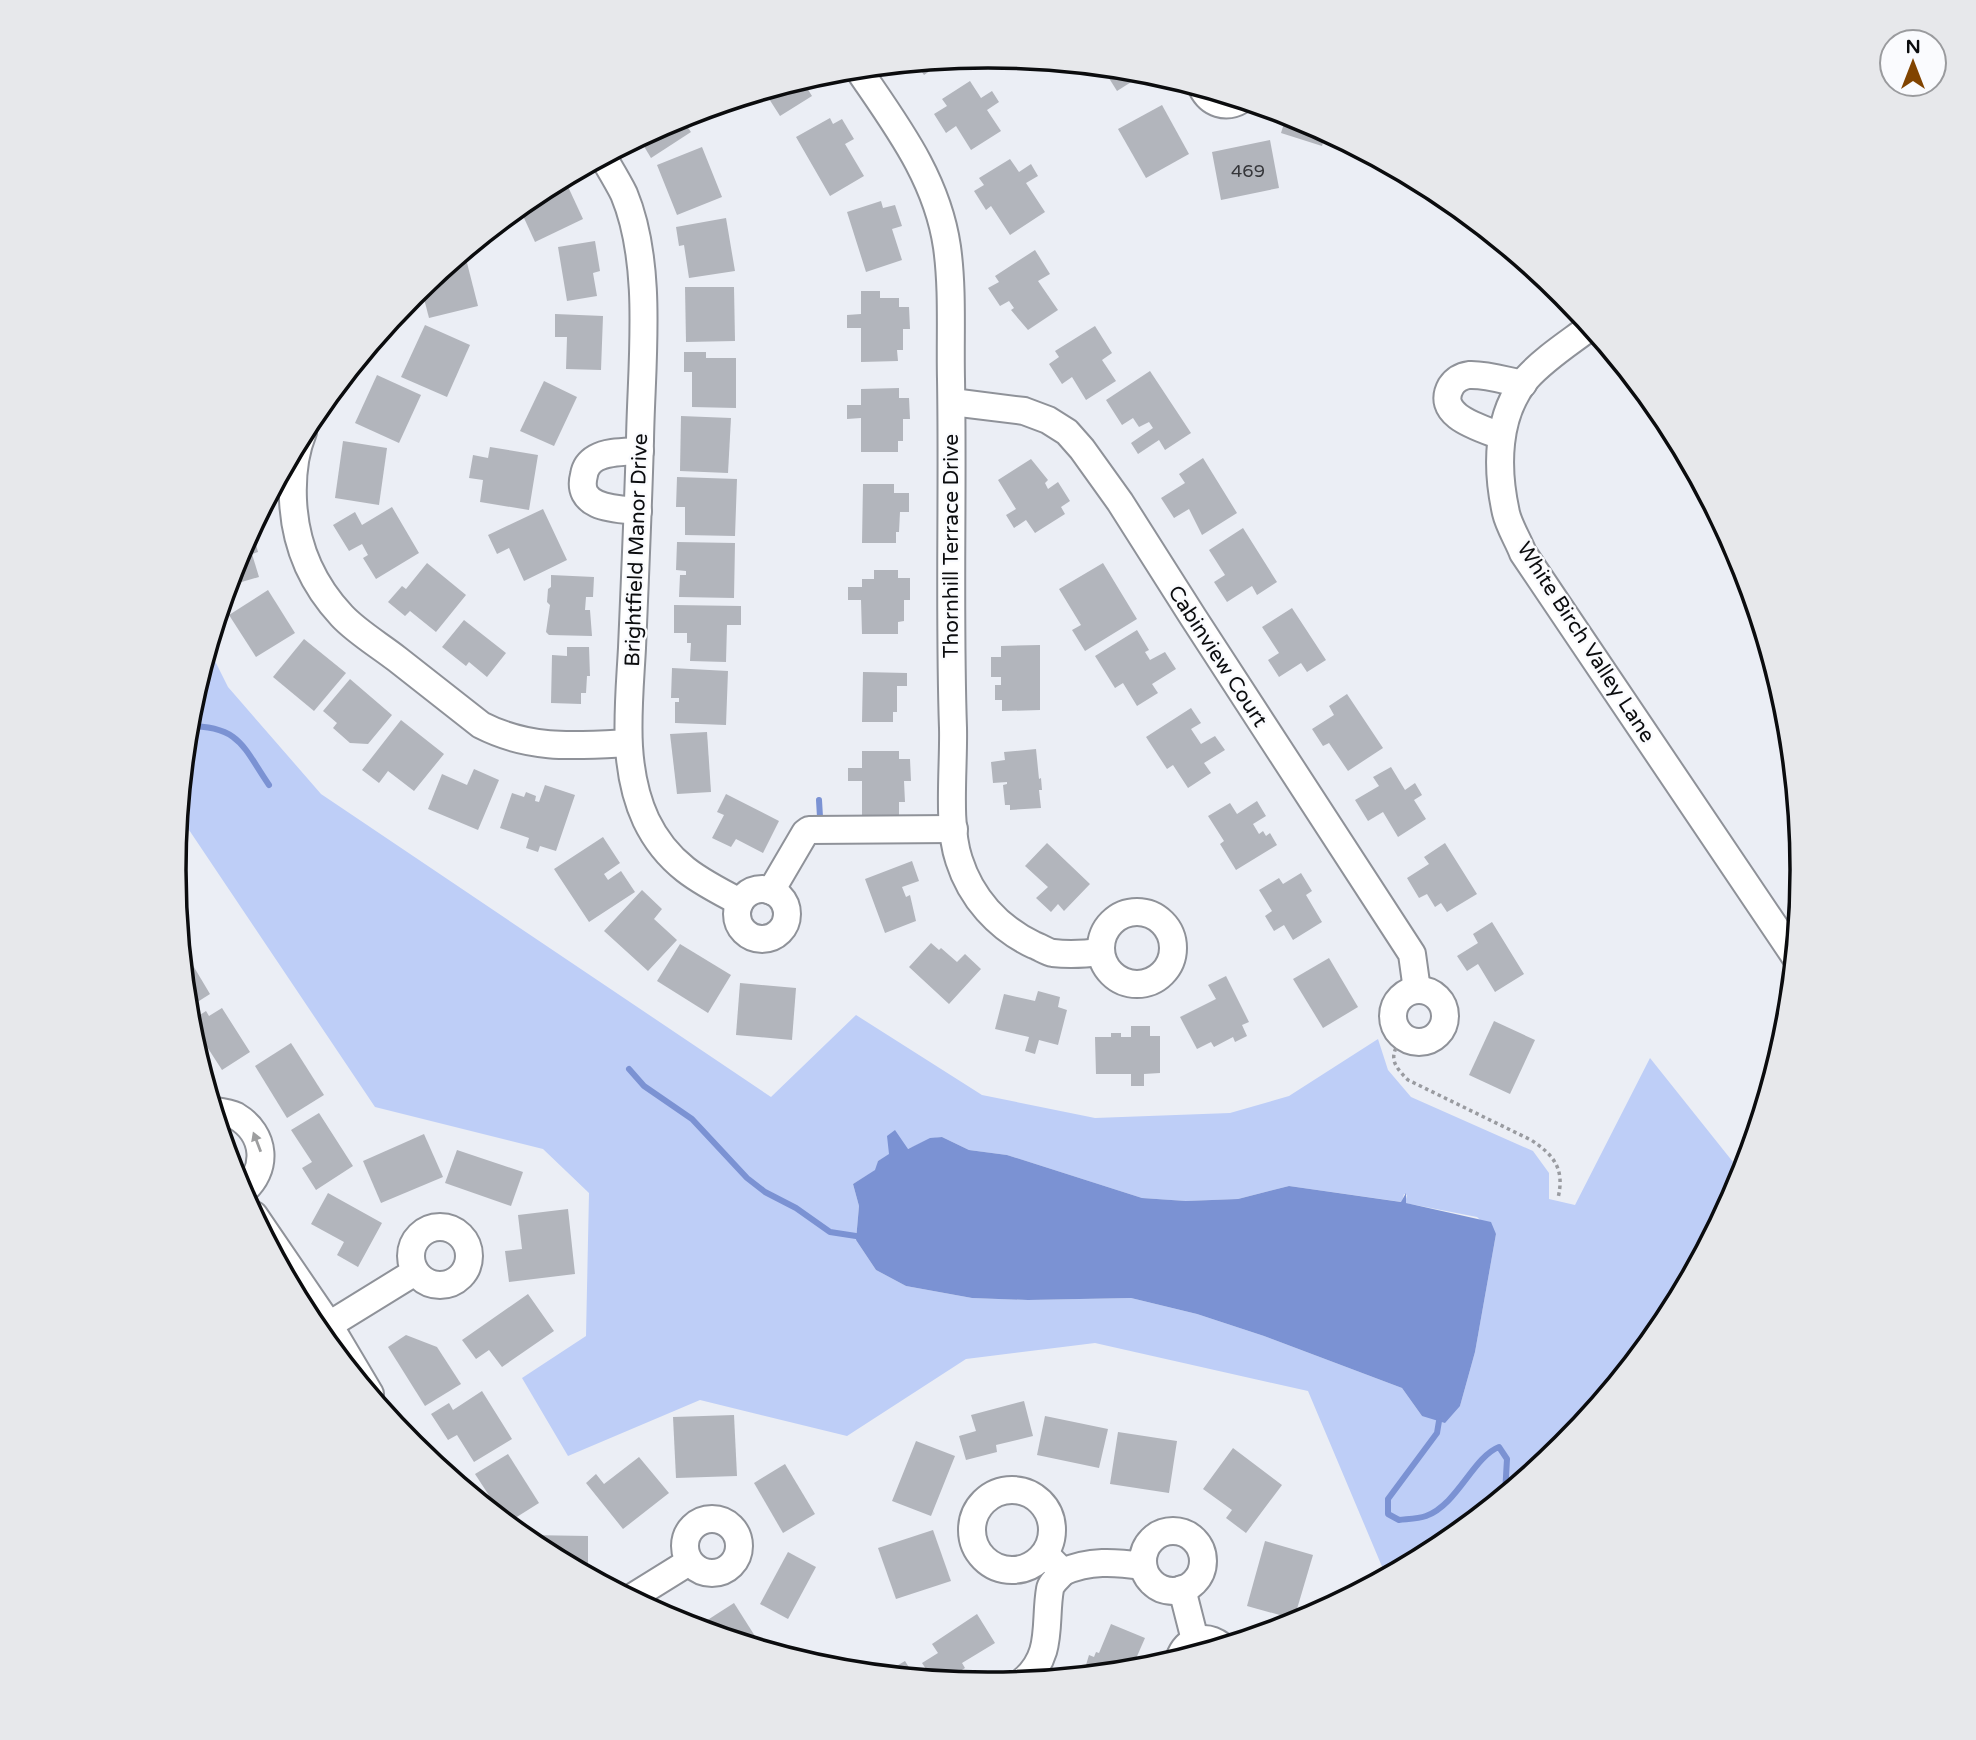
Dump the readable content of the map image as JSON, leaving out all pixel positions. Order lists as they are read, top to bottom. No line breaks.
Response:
{"streets":{"street":["Thornhill Terrace Drive","Brightfield Manor Drive","White Birch Valley Lane","Cabinview Court"]},"crossings":[["Thornhill Terrace Drive","Cabinview Court"]],"house_numbers":["469"],"north":"top"}
